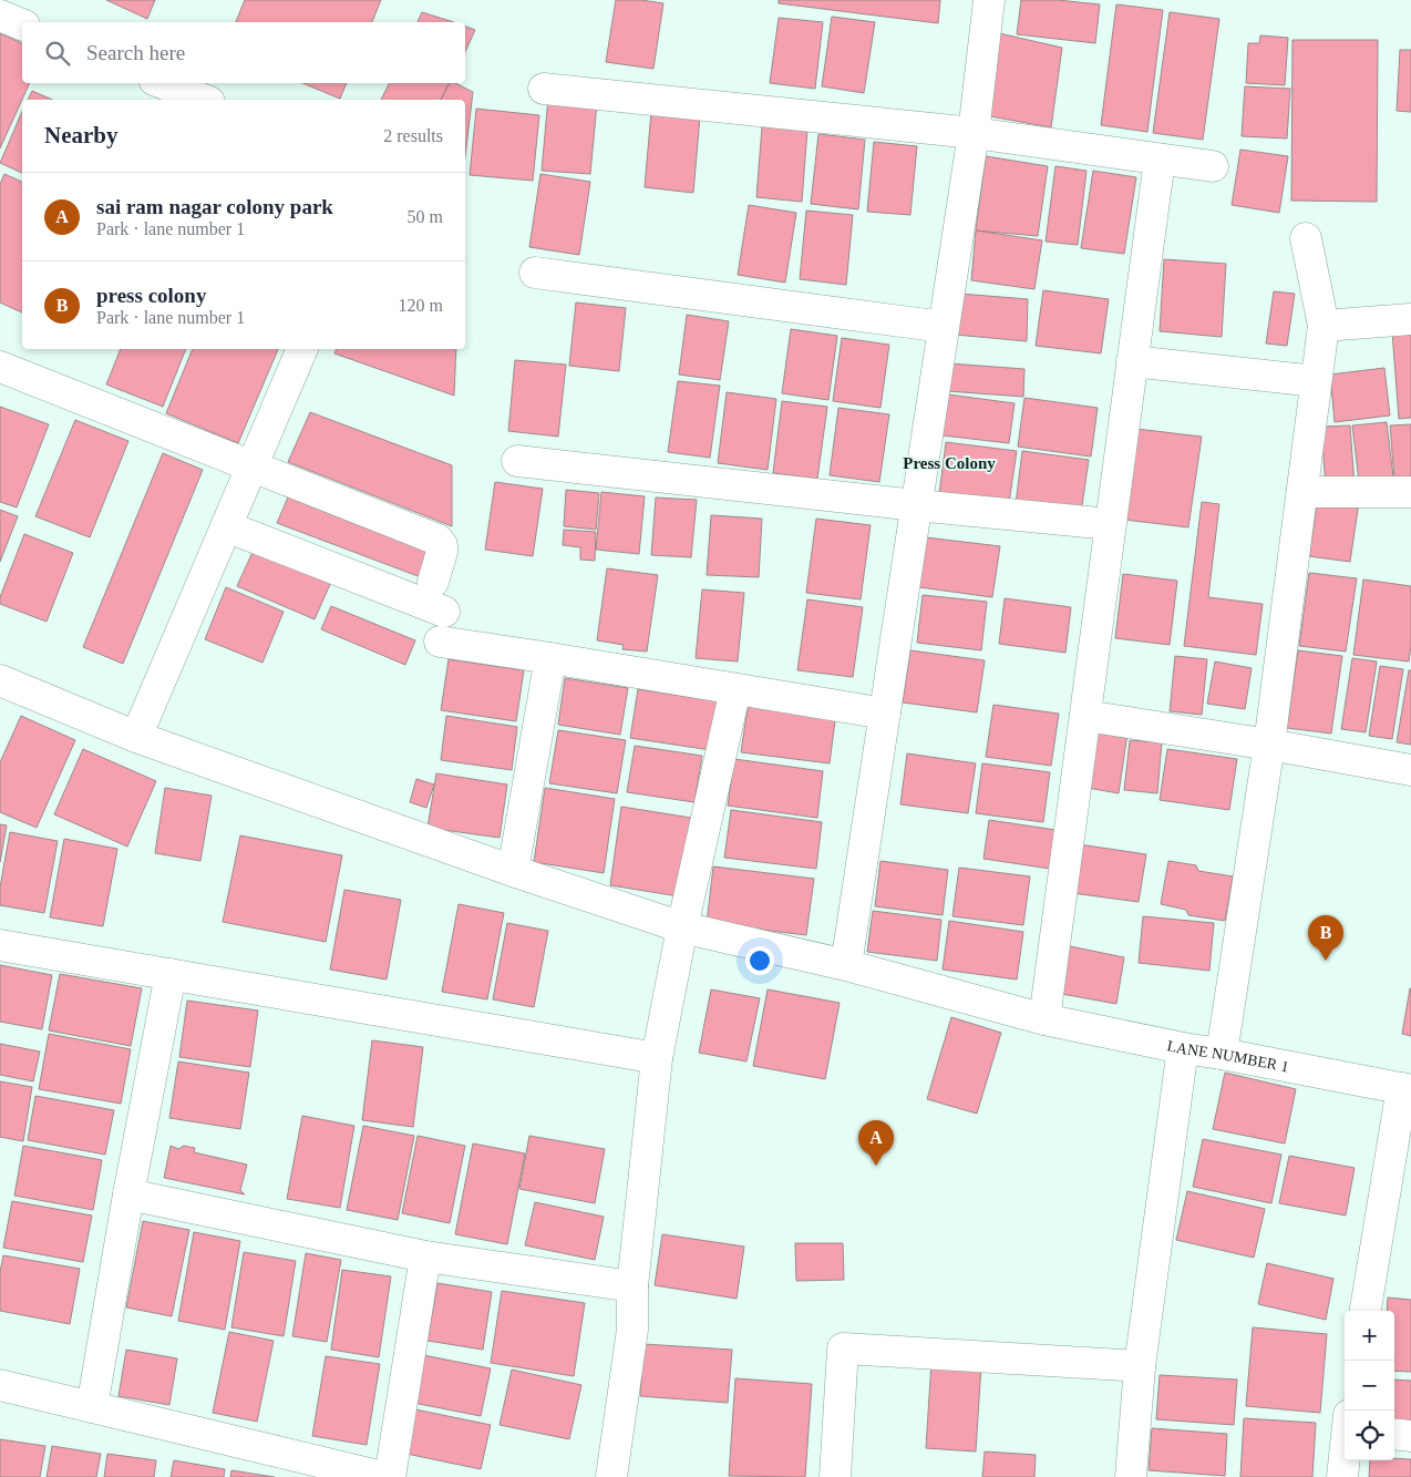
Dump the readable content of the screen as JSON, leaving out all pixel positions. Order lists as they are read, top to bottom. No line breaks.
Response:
{"streets":{"street":["LANE NUMBER 1"]},"districts":["Press Colony"],"page":{"search":"Search here","heading":["Nearby","2 results"],"list":[{"mark":"A","name":"sai ram nagar colony park","note":"Park · lane number 1","value":"50 m"},{"mark":"B","name":"press colony","note":"Park · lane number 1","value":"120 m"}],"pins":["B","A"],"map_buttons":["+","−"]}}
